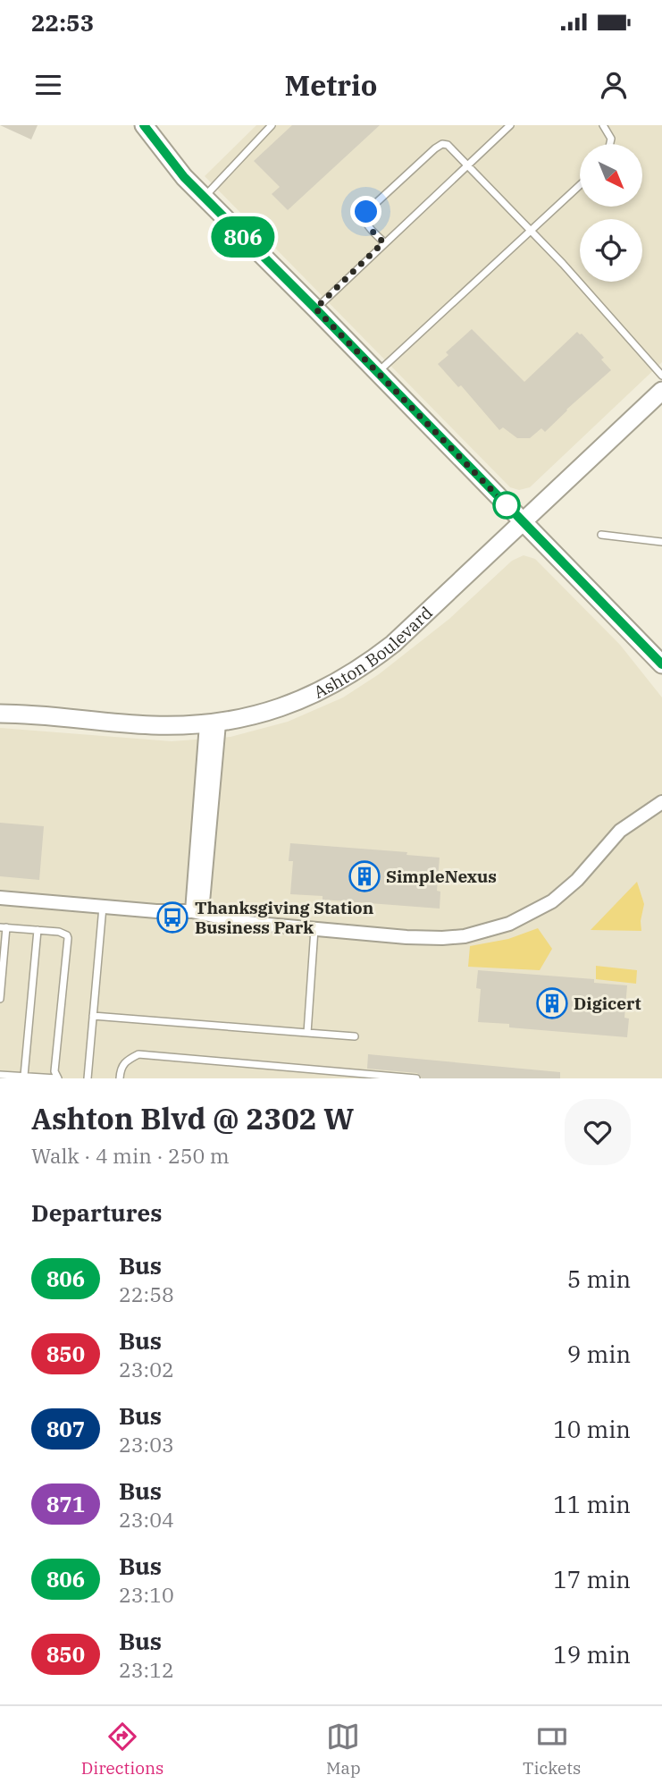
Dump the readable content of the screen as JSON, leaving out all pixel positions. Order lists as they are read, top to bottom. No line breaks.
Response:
{"streets":{"street":["Ashton Boulevard"]},"places":{"building":["SimpleNexus","Digicert"],"bus stop":["Thanksgiving Station Business Park"]},"lines":["bus line 806"],"north":"bottom right","page":{"status":"22:53","header":"Metrio","on_map":"806","heading":[["Ashton Blvd @ 2302 W","Walk · 4 min · 250 m"],"Departures"],"list":[{"mark":"806","name":"Bus","note":"22:58","value":"5 min"},{"mark":"850","name":"Bus","note":"23:02","value":"9 min"},{"mark":"807","name":"Bus","note":"23:03","value":"10 min"},{"mark":"871","name":"Bus","note":"23:04","value":"11 min"},{"mark":"806","name":"Bus","note":"23:10","value":"17 min"},{"mark":"850","name":"Bus","note":"23:12","value":"19 min"}],"tabs":["Directions","Map","Tickets"]}}
